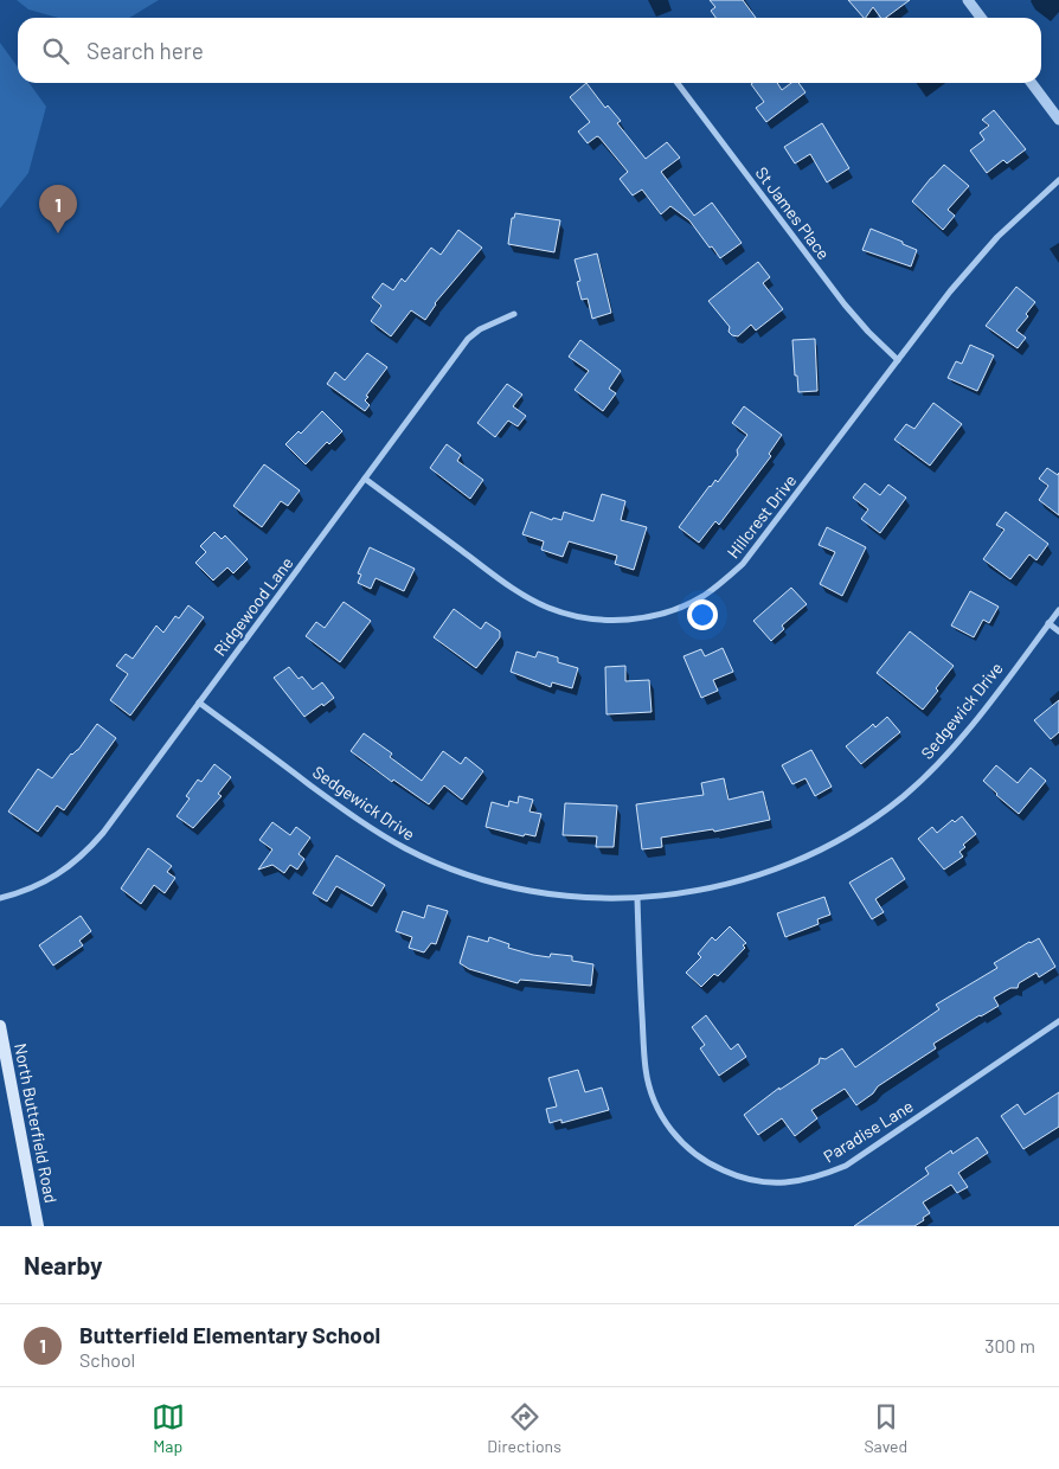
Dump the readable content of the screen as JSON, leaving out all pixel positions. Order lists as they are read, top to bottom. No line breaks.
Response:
{"streets":{"main road":["North Butterfield Road"],"street":["St James Place","Hillcrest Drive","Ridgewood Lane","Sedgewick Drive","Paradise Lane"]},"crossings":[["St James Place","Hillcrest Drive"],["Hillcrest Drive","Ridgewood Lane"],["Ridgewood Lane","Sedgewick Drive"],["Sedgewick Drive","Paradise Lane"]],"page":{"search":"Search here","pins":"1","heading":"Nearby","list":[{"mark":"1","name":"Butterfield Elementary School","note":"School","value":"300 m"}],"nav":["Map","Directions","Saved"]}}
